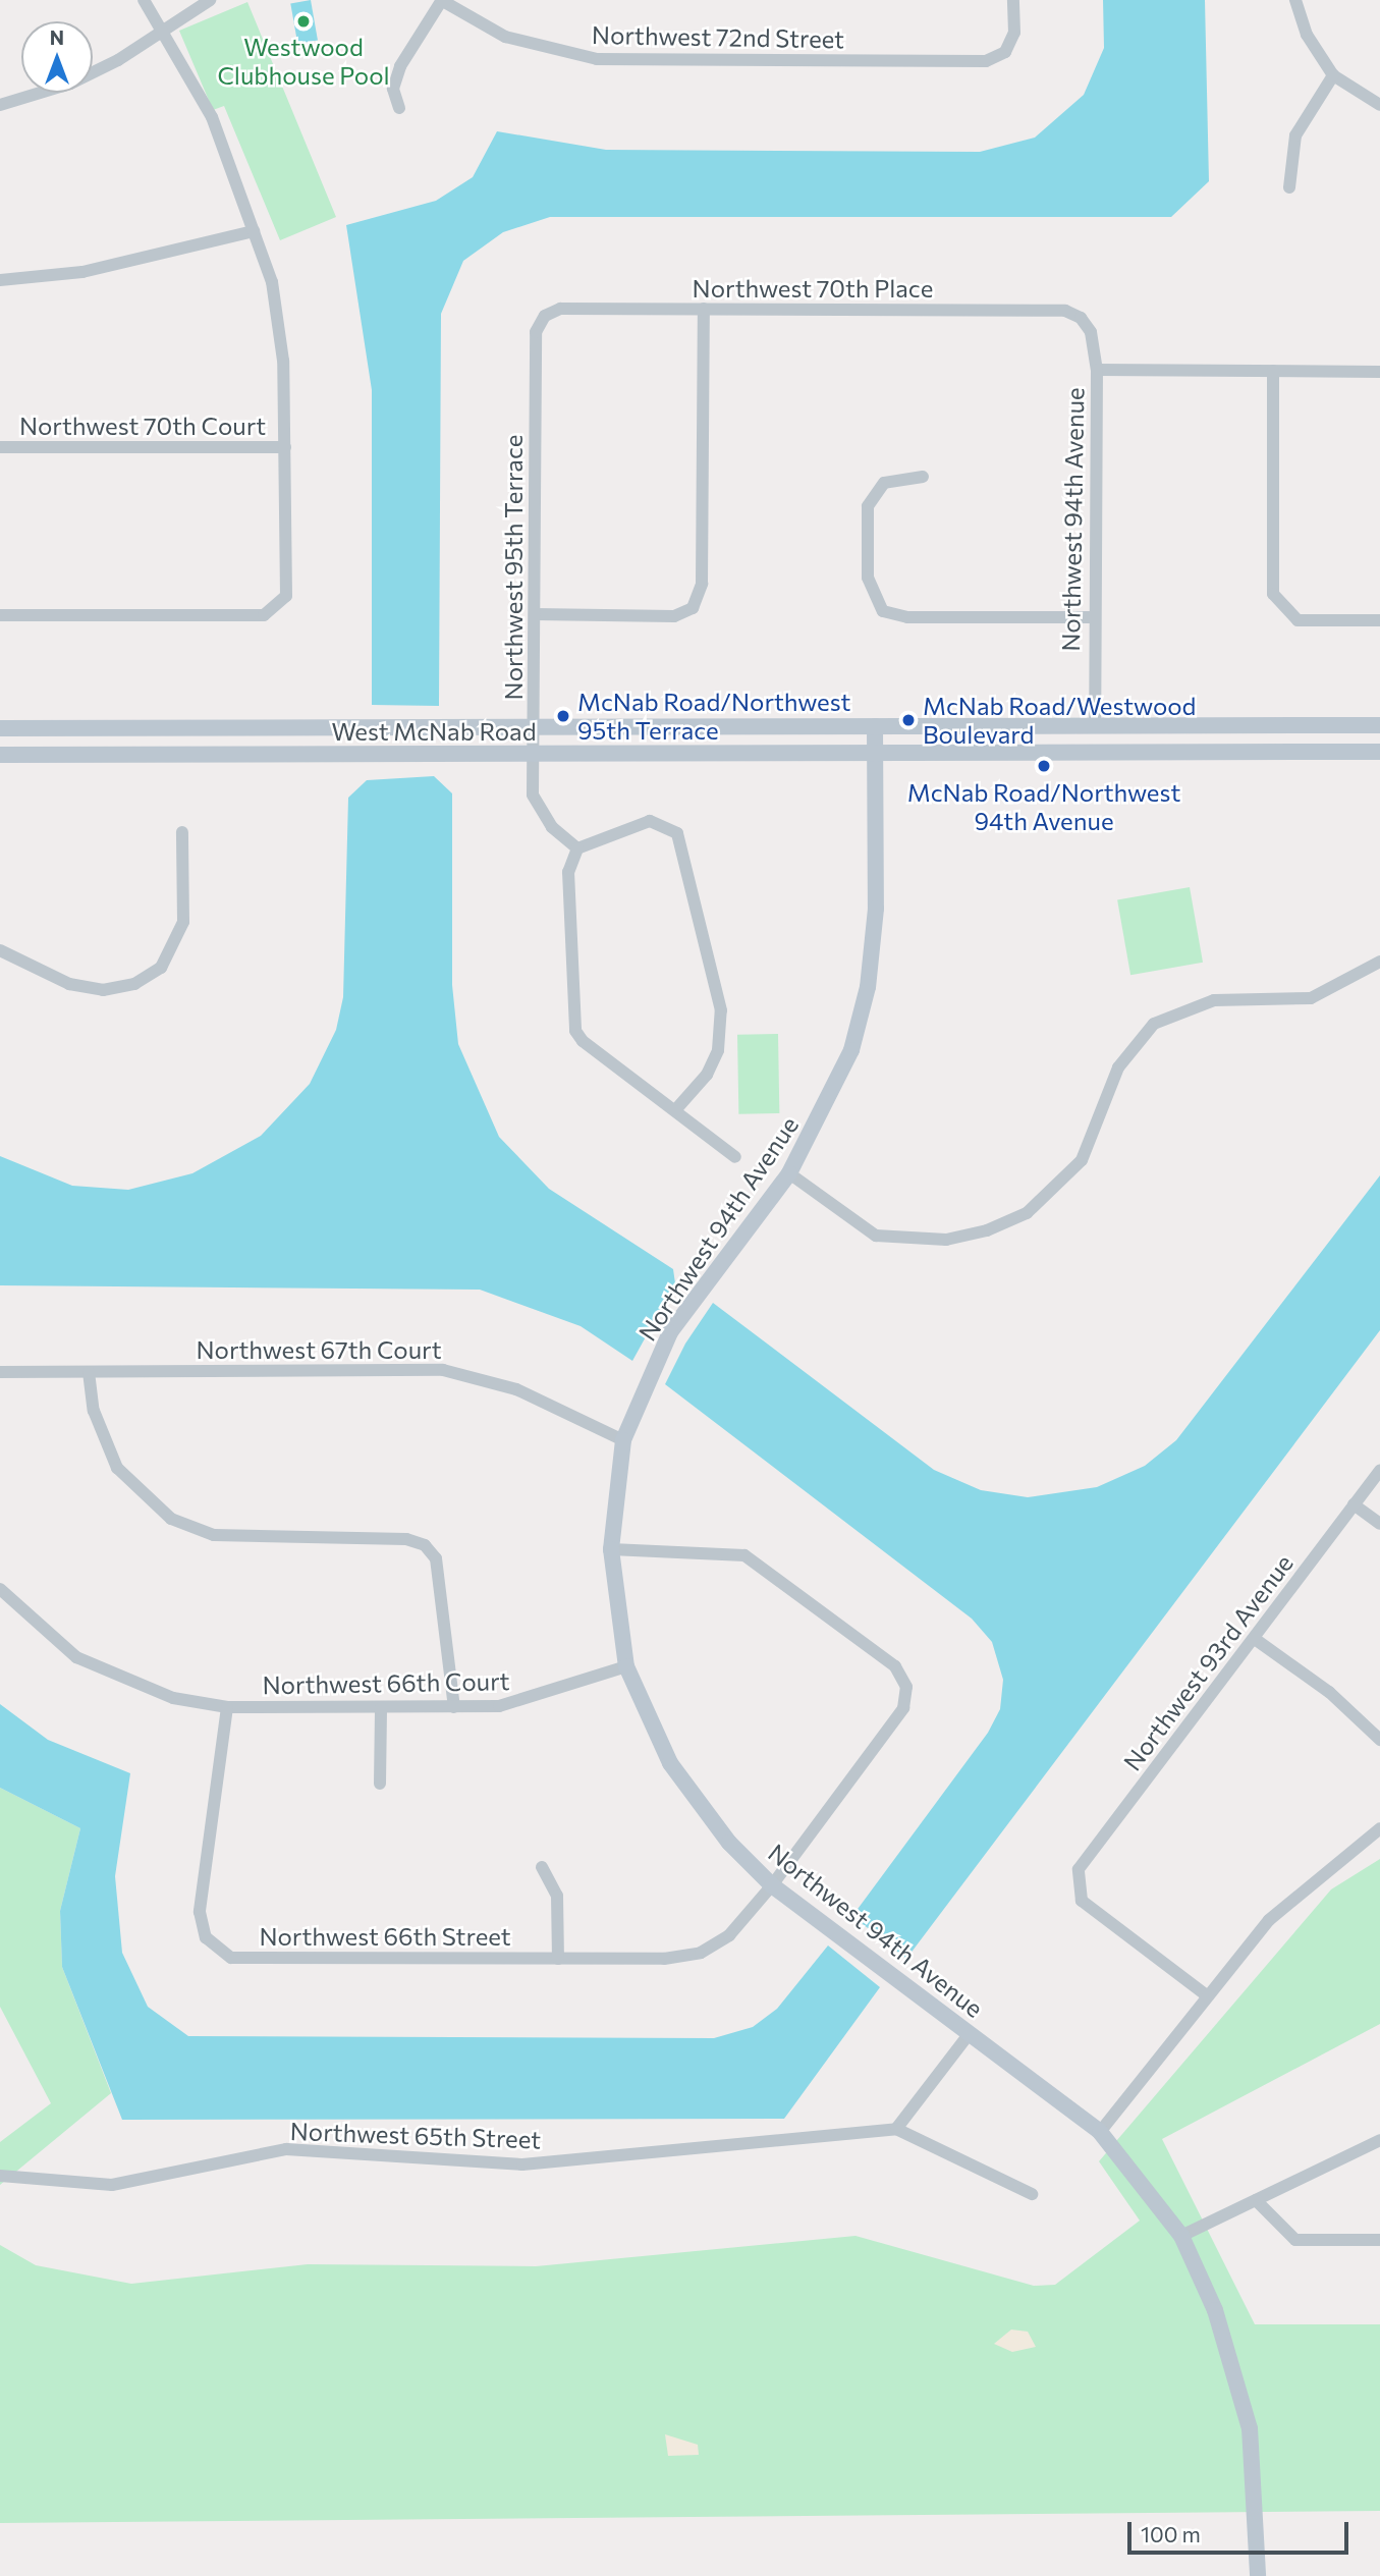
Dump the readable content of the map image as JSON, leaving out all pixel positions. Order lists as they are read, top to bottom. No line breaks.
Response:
{"streets":{"main road":["Northwest 94th Avenue","West McNab Road"],"street":["Northwest 72nd Street","Northwest 70th Place","Northwest 70th Court","Northwest 95th Terrace","Northwest 67th Court","Northwest 93rd Avenue","Northwest 66th Court","Northwest 66th Street","Northwest 65th Street"]},"crossings":[["Northwest 70th Place","Northwest 94th Avenue"],["Northwest 70th Place","Northwest 95th Terrace"],["Northwest 94th Avenue","West McNab Road"],["Northwest 94th Avenue","Northwest 67th Court"],["Northwest 94th Avenue","Northwest 66th Court"],["Northwest 94th Avenue","Northwest 66th Street"],["Northwest 95th Terrace","West McNab Road"],["Northwest 66th Court","Northwest 66th Street"]],"places":["Westwood Clubhouse Pool","McNab Road/Northwest 95th Terrace","McNab Road/Westwood Boulevard","McNab Road/Northwest 94th Avenue"],"scale_bar":"100 m","north":"top"}
